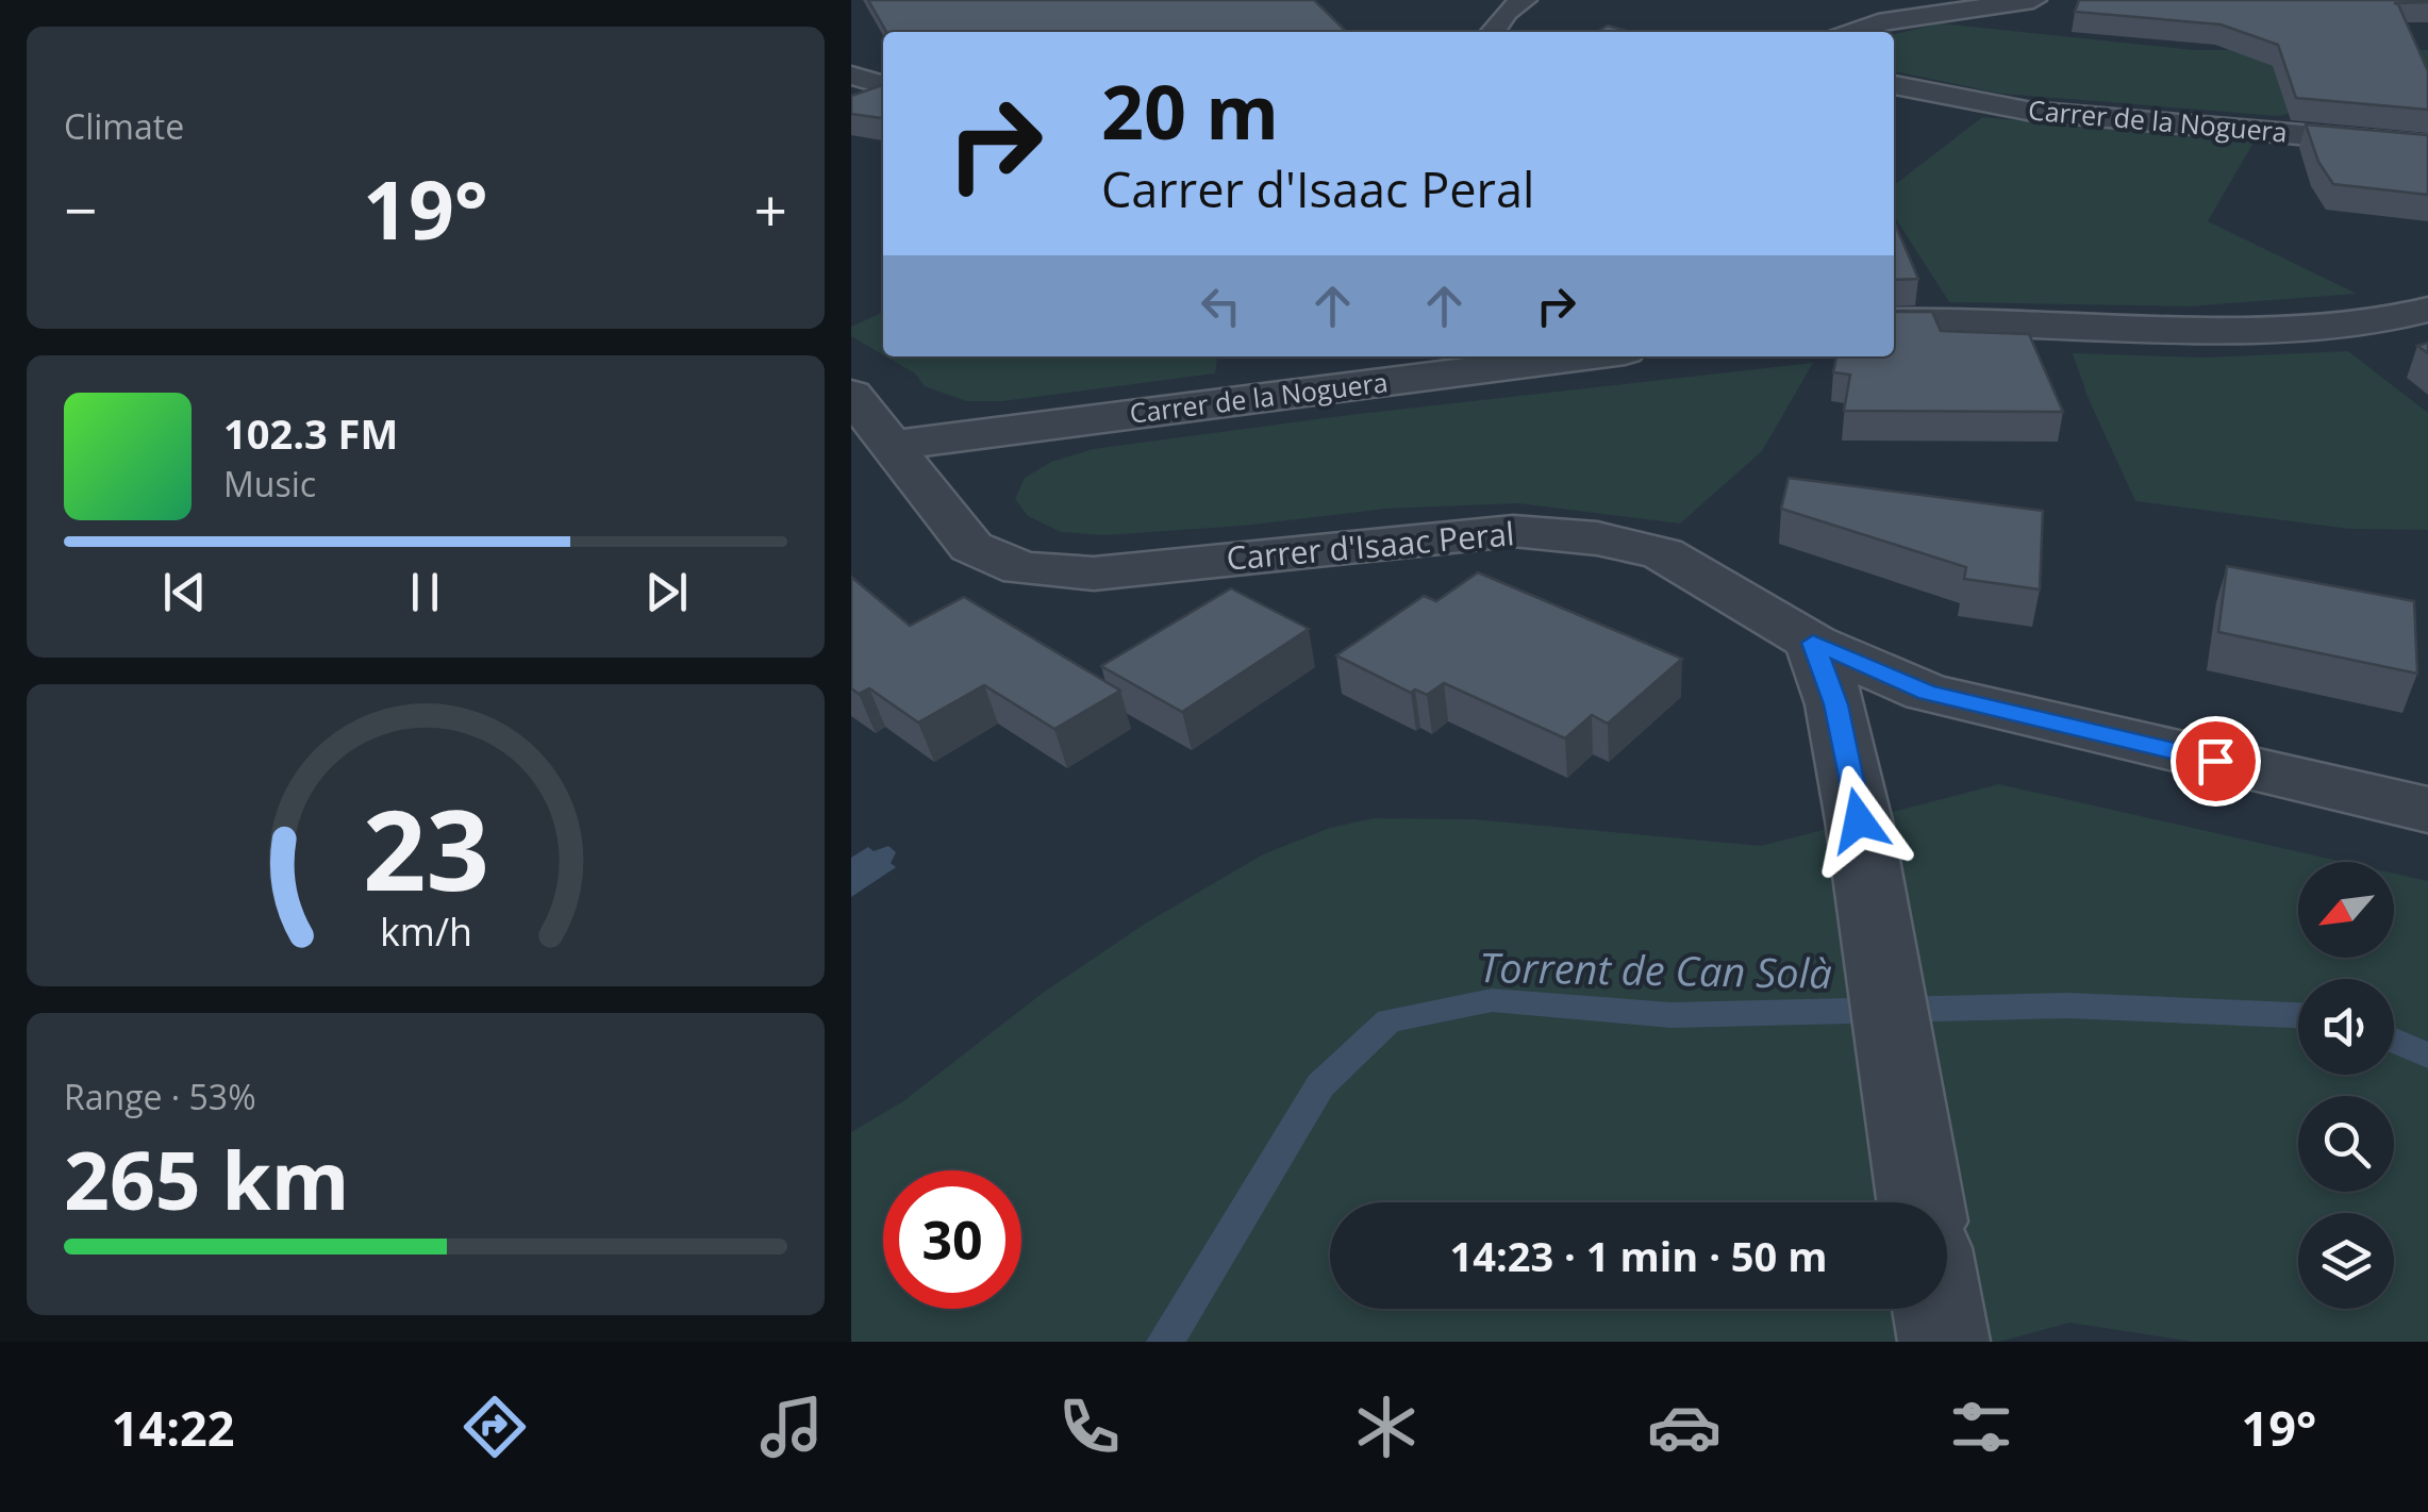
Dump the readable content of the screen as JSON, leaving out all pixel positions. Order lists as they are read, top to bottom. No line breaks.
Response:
{"streets":{"street":["Carrer de la Noguera","Carrer d'Isaac Peral"]},"crossings":[["Carrer de la Noguera","Carrer d'Isaac Peral"]],"water":["Torrent de Can Solà"],"north":"bottom left","page":{"tile":["Climate",["Range · 53%","265 km"]],"turn":["20 m","Carrer d'Isaac Peral"],"heat":["−","19°","+"],"song":["102.3 FM","Music"],"limit":"30","trip":"14:23 · 1 min · 50 m","tabs":["14:22","19°"],"gauge":["23","km/h"]}}
